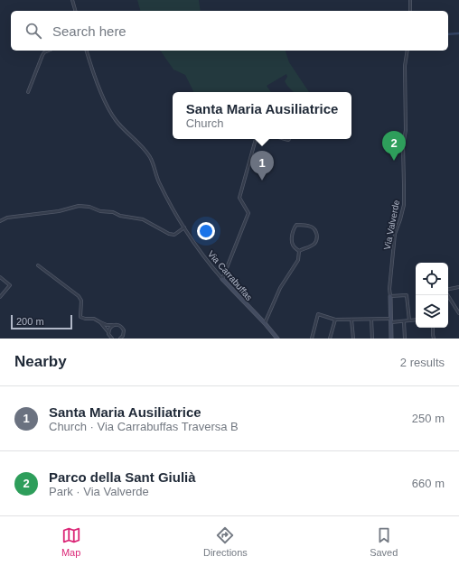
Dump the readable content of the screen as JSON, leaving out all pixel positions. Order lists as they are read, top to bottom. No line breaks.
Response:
{"streets":{"street":["Via Valverde","Via Carrabuffas"]},"scale_bar":"200 m","page":{"search":"Search here","popup":["Santa Maria Ausiliatrice","Church"],"pins":["2","1"],"scale":"200 m","heading":["Nearby","2 results"],"list":[{"mark":"1","name":"Santa Maria Ausiliatrice","note":"Church · Via Carrabuffas Traversa B","value":"250 m"},{"mark":"2","name":"Parco della Sant Giulià","note":"Park · Via Valverde","value":"660 m"}],"nav":["Map","Directions","Saved"]}}
